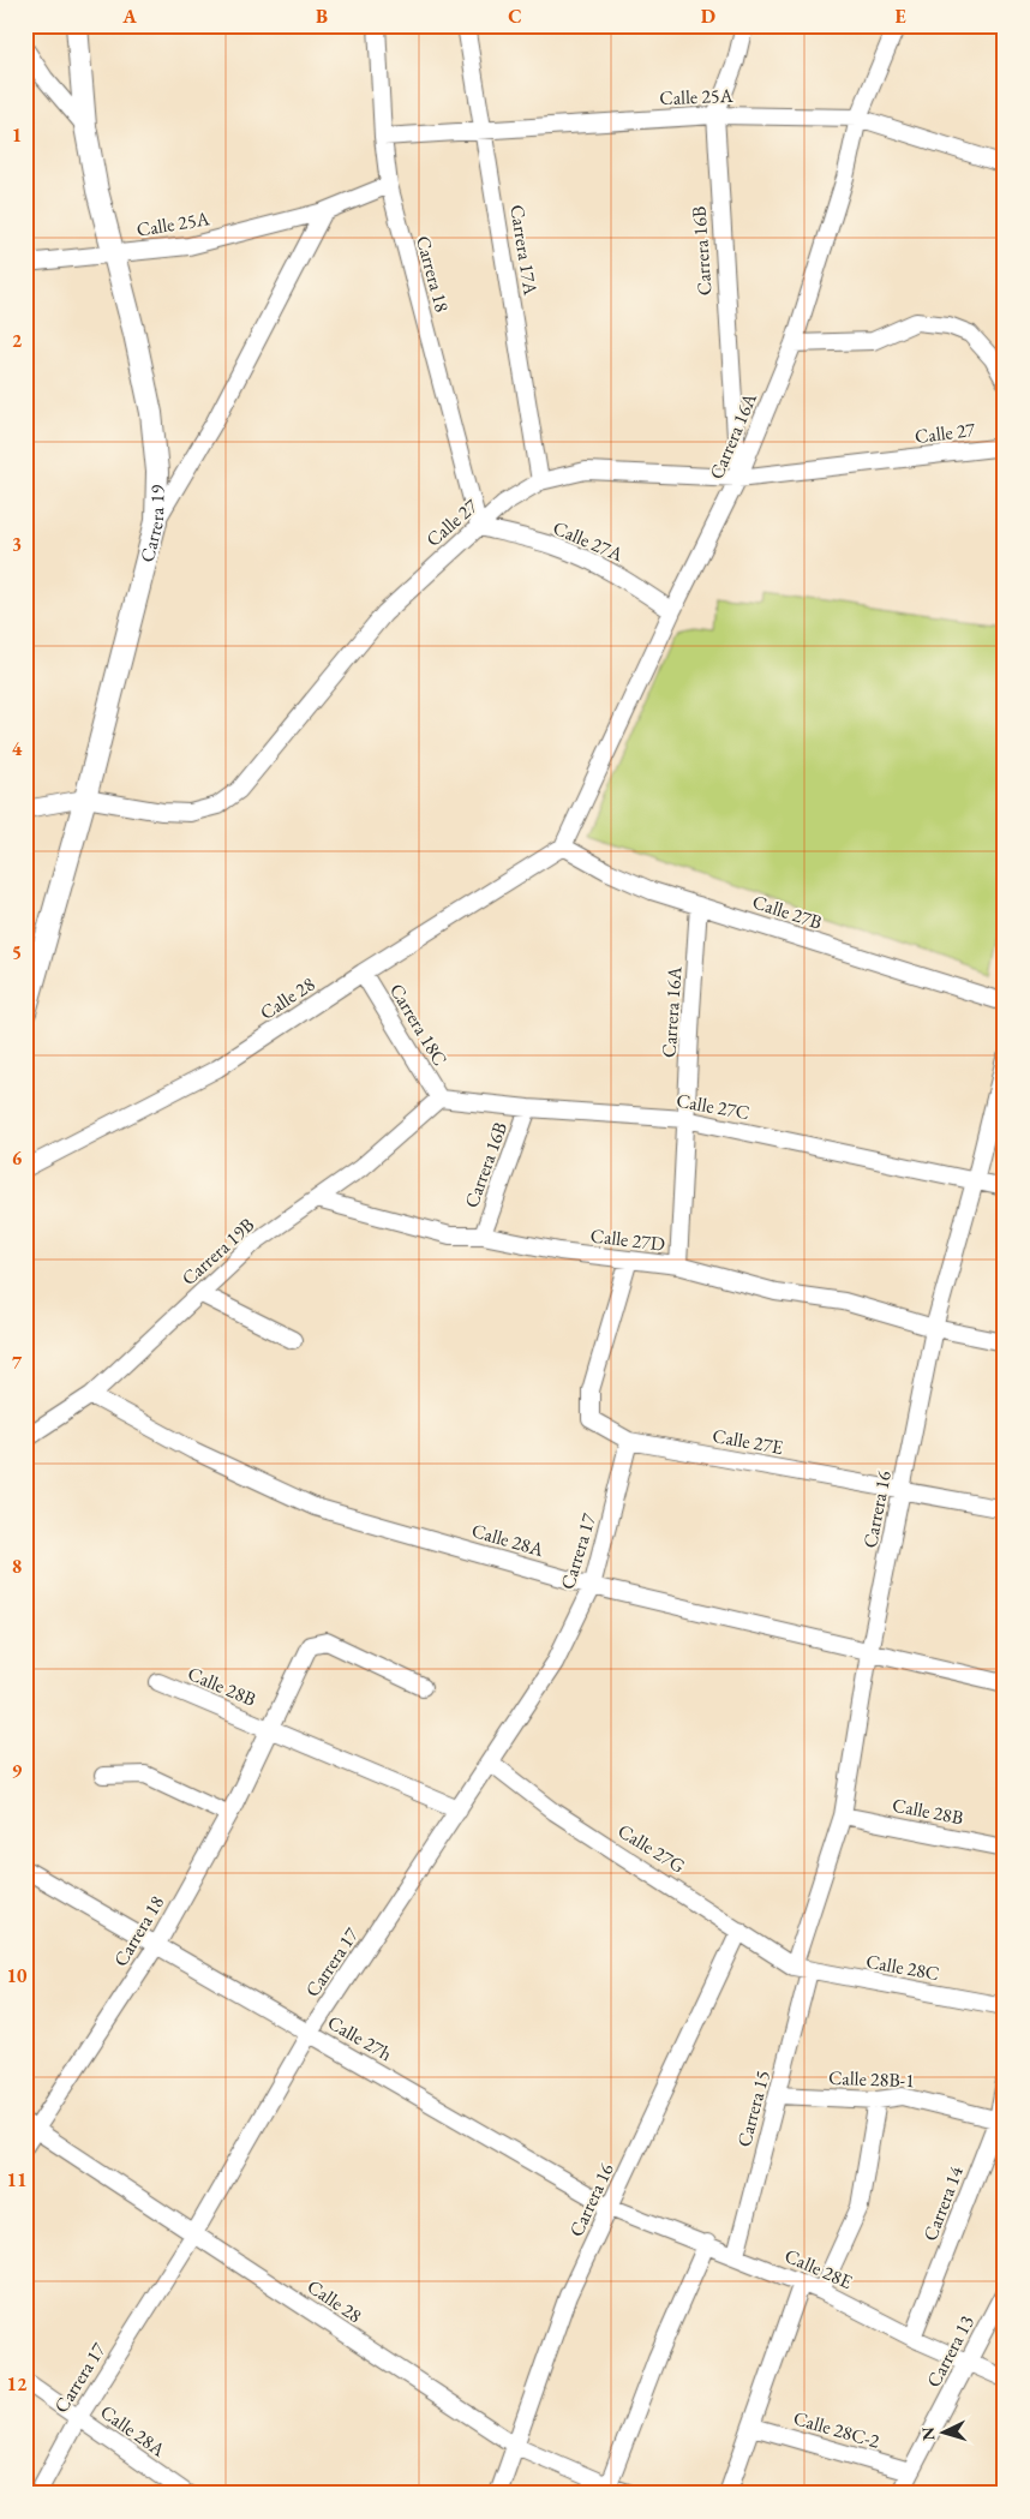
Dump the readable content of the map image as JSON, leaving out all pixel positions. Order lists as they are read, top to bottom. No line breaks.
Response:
{"streets":{"street":["Calle 25A","Carrera 17A","Carrera 16B","Carrera 18","Calle 27","Carrera 16A","Carrera 19","Calle 27A","Calle 27B","Calle 28","Carrera 18C","Calle 27C","Calle 27D","Carrera 19B","Calle 27E","Carrera 16","Calle 28A","Carrera 17","Calle 28B","Calle 27G","Calle 28C","Calle 27h","Calle 28B-1","Carrera 15","Carrera 14","Calle 28E","Carrera 13","Calle 28C-2"]},"crossings":[["Calle 25A","Carrera 17A"],["Calle 25A","Carrera 16B"],["Calle 25A","Carrera 18"],["Calle 25A","Carrera 16A"],["Calle 25A","Carrera 19"],["Carrera 17A","Calle 27"],["Carrera 16B","Calle 27"],["Carrera 16B","Carrera 16A"],["Carrera 16B","Calle 27C"],["Carrera 16B","Calle 27D"],["Carrera 18","Calle 27"],["Carrera 18","Calle 27A"],["Carrera 18","Calle 28"],["Carrera 18","Calle 28B"],["Carrera 18","Calle 27h"],["Calle 27","Carrera 16A"],["Calle 27","Carrera 19"],["Calle 27","Calle 27A"],["Carrera 16A","Calle 27A"],["Carrera 16A","Calle 27B"],["Carrera 16A","Calle 28"],["Carrera 16A","Calle 27C"],["Carrera 16A","Calle 27D"],["Calle 27B","Calle 28"],["Calle 28","Carrera 18C"],["Calle 28","Carrera 16"],["Calle 28","Carrera 17"],["Carrera 18C","Calle 27C"],["Carrera 18C","Carrera 19B"],["Calle 27C","Carrera 19B"],["Calle 27C","Carrera 16"],["Calle 27D","Carrera 19B"],["Calle 27D","Calle 27E"],["Calle 27D","Carrera 16"],["Carrera 19B","Calle 28A"],["Calle 27E","Carrera 16"],["Calle 27E","Carrera 17"],["Carrera 16","Calle 28A"],["Carrera 16","Calle 28B"],["Carrera 16","Calle 27G"],["Carrera 16","Calle 28C"],["Carrera 16","Calle 27h"],["Carrera 16","Carrera 15"],["Carrera 16","Calle 28E"],["Calle 28A","Carrera 17"],["Carrera 17","Calle 27G"],["Carrera 17","Calle 27h"],["Calle 27G","Calle 28C"],["Calle 27G","Carrera 15"],["Calle 28C","Carrera 15"],["Calle 27h","Calle 28E"],["Calle 28B-1","Carrera 15"],["Calle 28B-1","Carrera 14"],["Carrera 15","Calle 28E"],["Carrera 14","Calle 28E"],["Calle 28E","Carrera 13"],["Carrera 13","Calle 28C-2"]],"north":"left","grid":{"columns":["A","B","C","D","E"],"rows":["1","2","3","4","5","6","7","8","9","10","11","12"]}}
